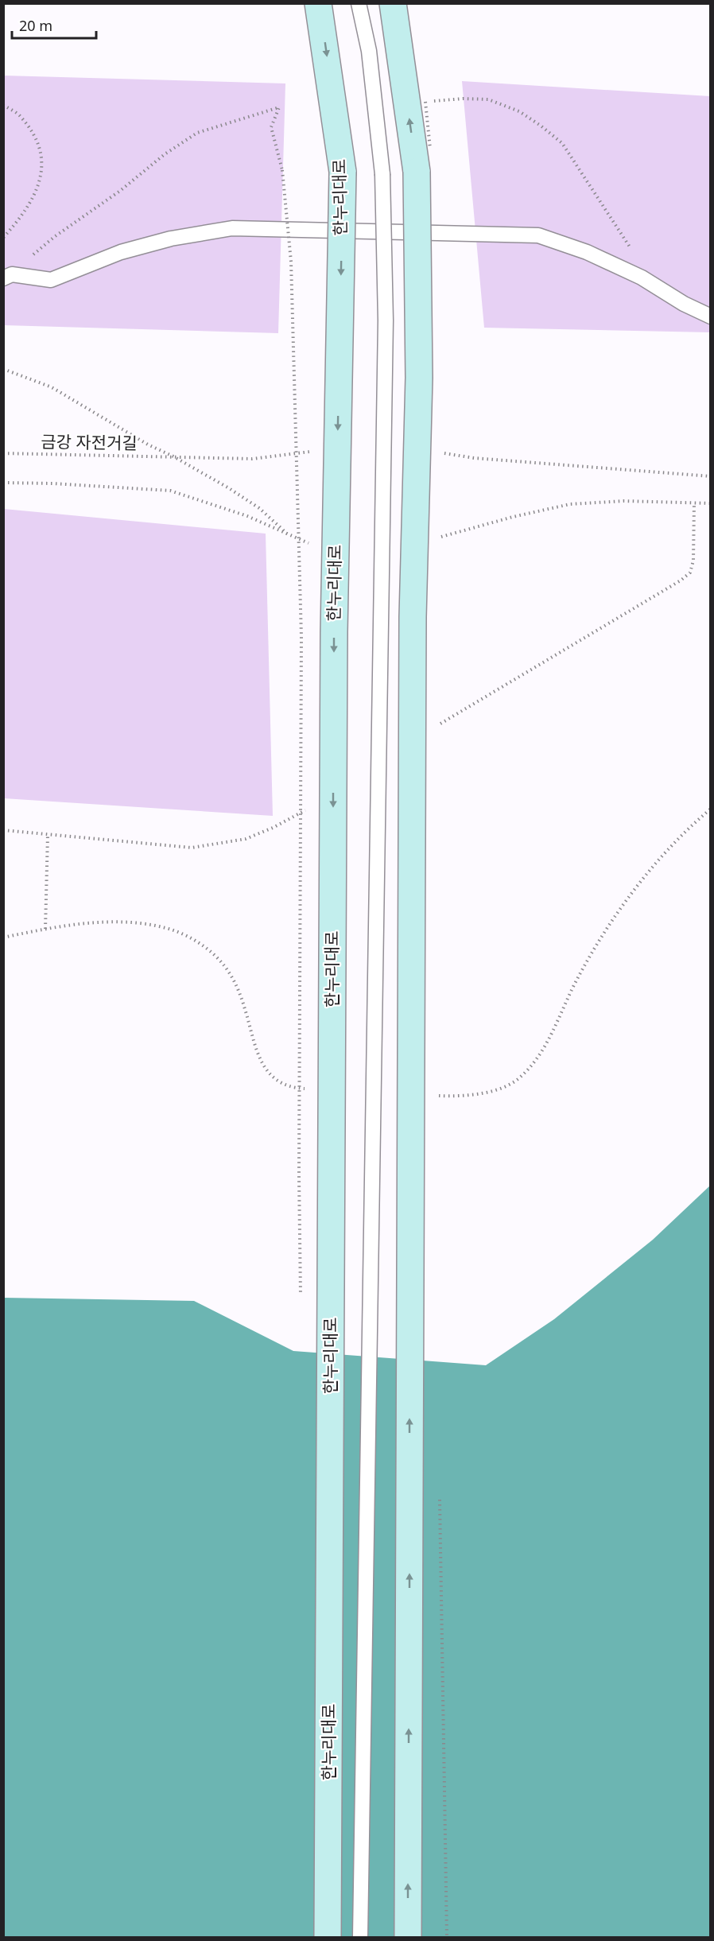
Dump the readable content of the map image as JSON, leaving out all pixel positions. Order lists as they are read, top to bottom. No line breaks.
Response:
{"streets":{"street":["한누리대로"],"path":["금강 자전거길"]},"scale_bar":"20 m"}
